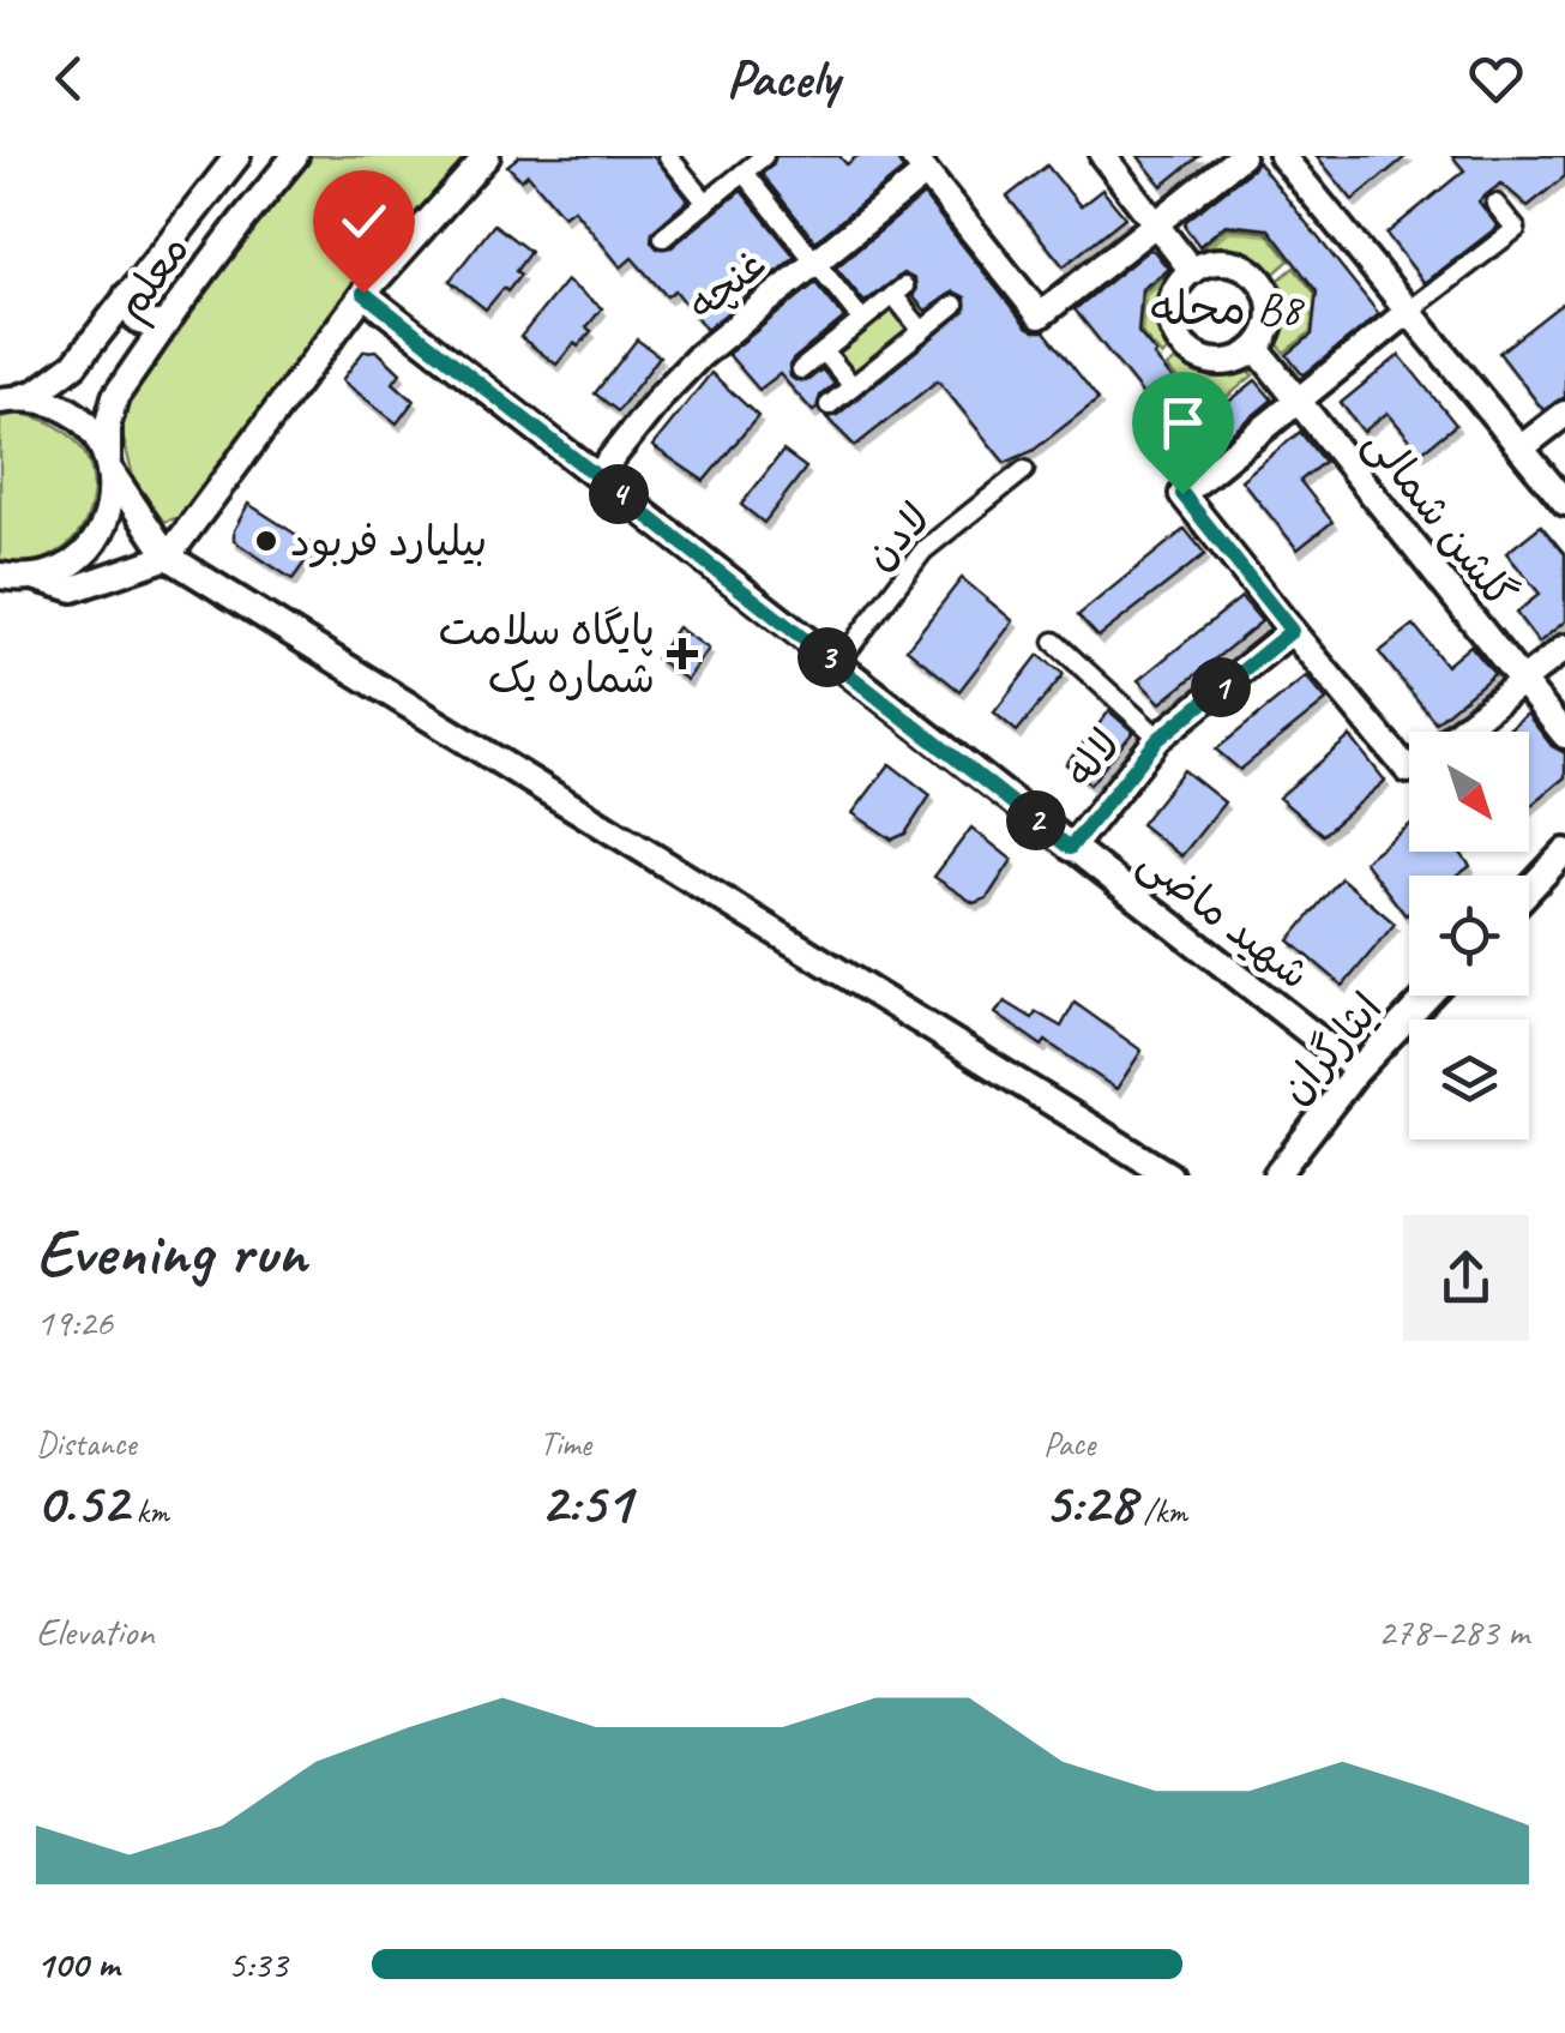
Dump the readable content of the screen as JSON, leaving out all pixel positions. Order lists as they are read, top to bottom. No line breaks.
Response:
{"streets":{"street":["معلم","غنچه","گلشن شمالی","لادن","لاله","شهید ماضی","ایثارگران"]},"crossings":[["غنچه","شهید ماضی"],["لادن","شهید ماضی"],["لاله","شهید ماضی"],["شهید ماضی","ایثارگران"]],"districts":["محله B8"],"places":{"other":["بیلیارد فربود"],"health":["پایگاه سلامت شماره یک"]},"north":"bottom right","page":{"header":"Pacely","pins":["4","3","1","2"],"heading":["Evening run","19:26"],"stats":[["Distance","0.52 km"],["Time","2:51"],["Pace","5:28 /km"]],"chart":["Elevation","278–283 m"],"list":[{"name":"100 m","note":"5:33"}]}}
